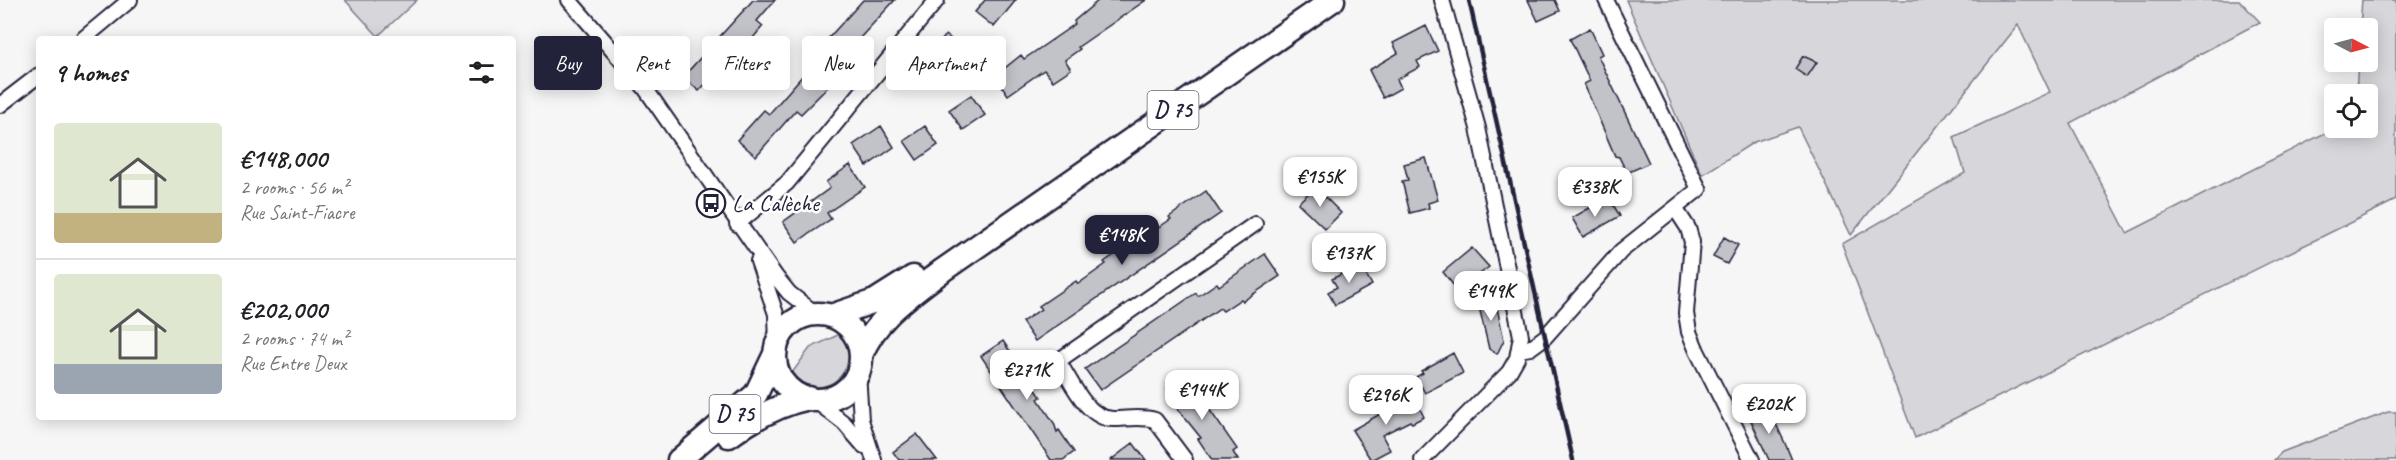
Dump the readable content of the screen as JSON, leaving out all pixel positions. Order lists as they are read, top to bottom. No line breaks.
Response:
{"streets":{"main road":["D 75"]},"places":{"bus stop":["La Calèche"]},"north":"right","page":{"chip":["Buy","Rent","Filters","New","Apartment"],"heading":"9 homes","list":[{"name":"€148,000","note":"2 rooms · 56 m² · Rue Saint-Fiacre"},{"name":"€202,000","note":"2 rooms · 74 m² · Rue Entre Deux"}],"price":["€155K","€338K","€148K","€137K","€149K","€271K","€144K","€296K","€202K"]}}
